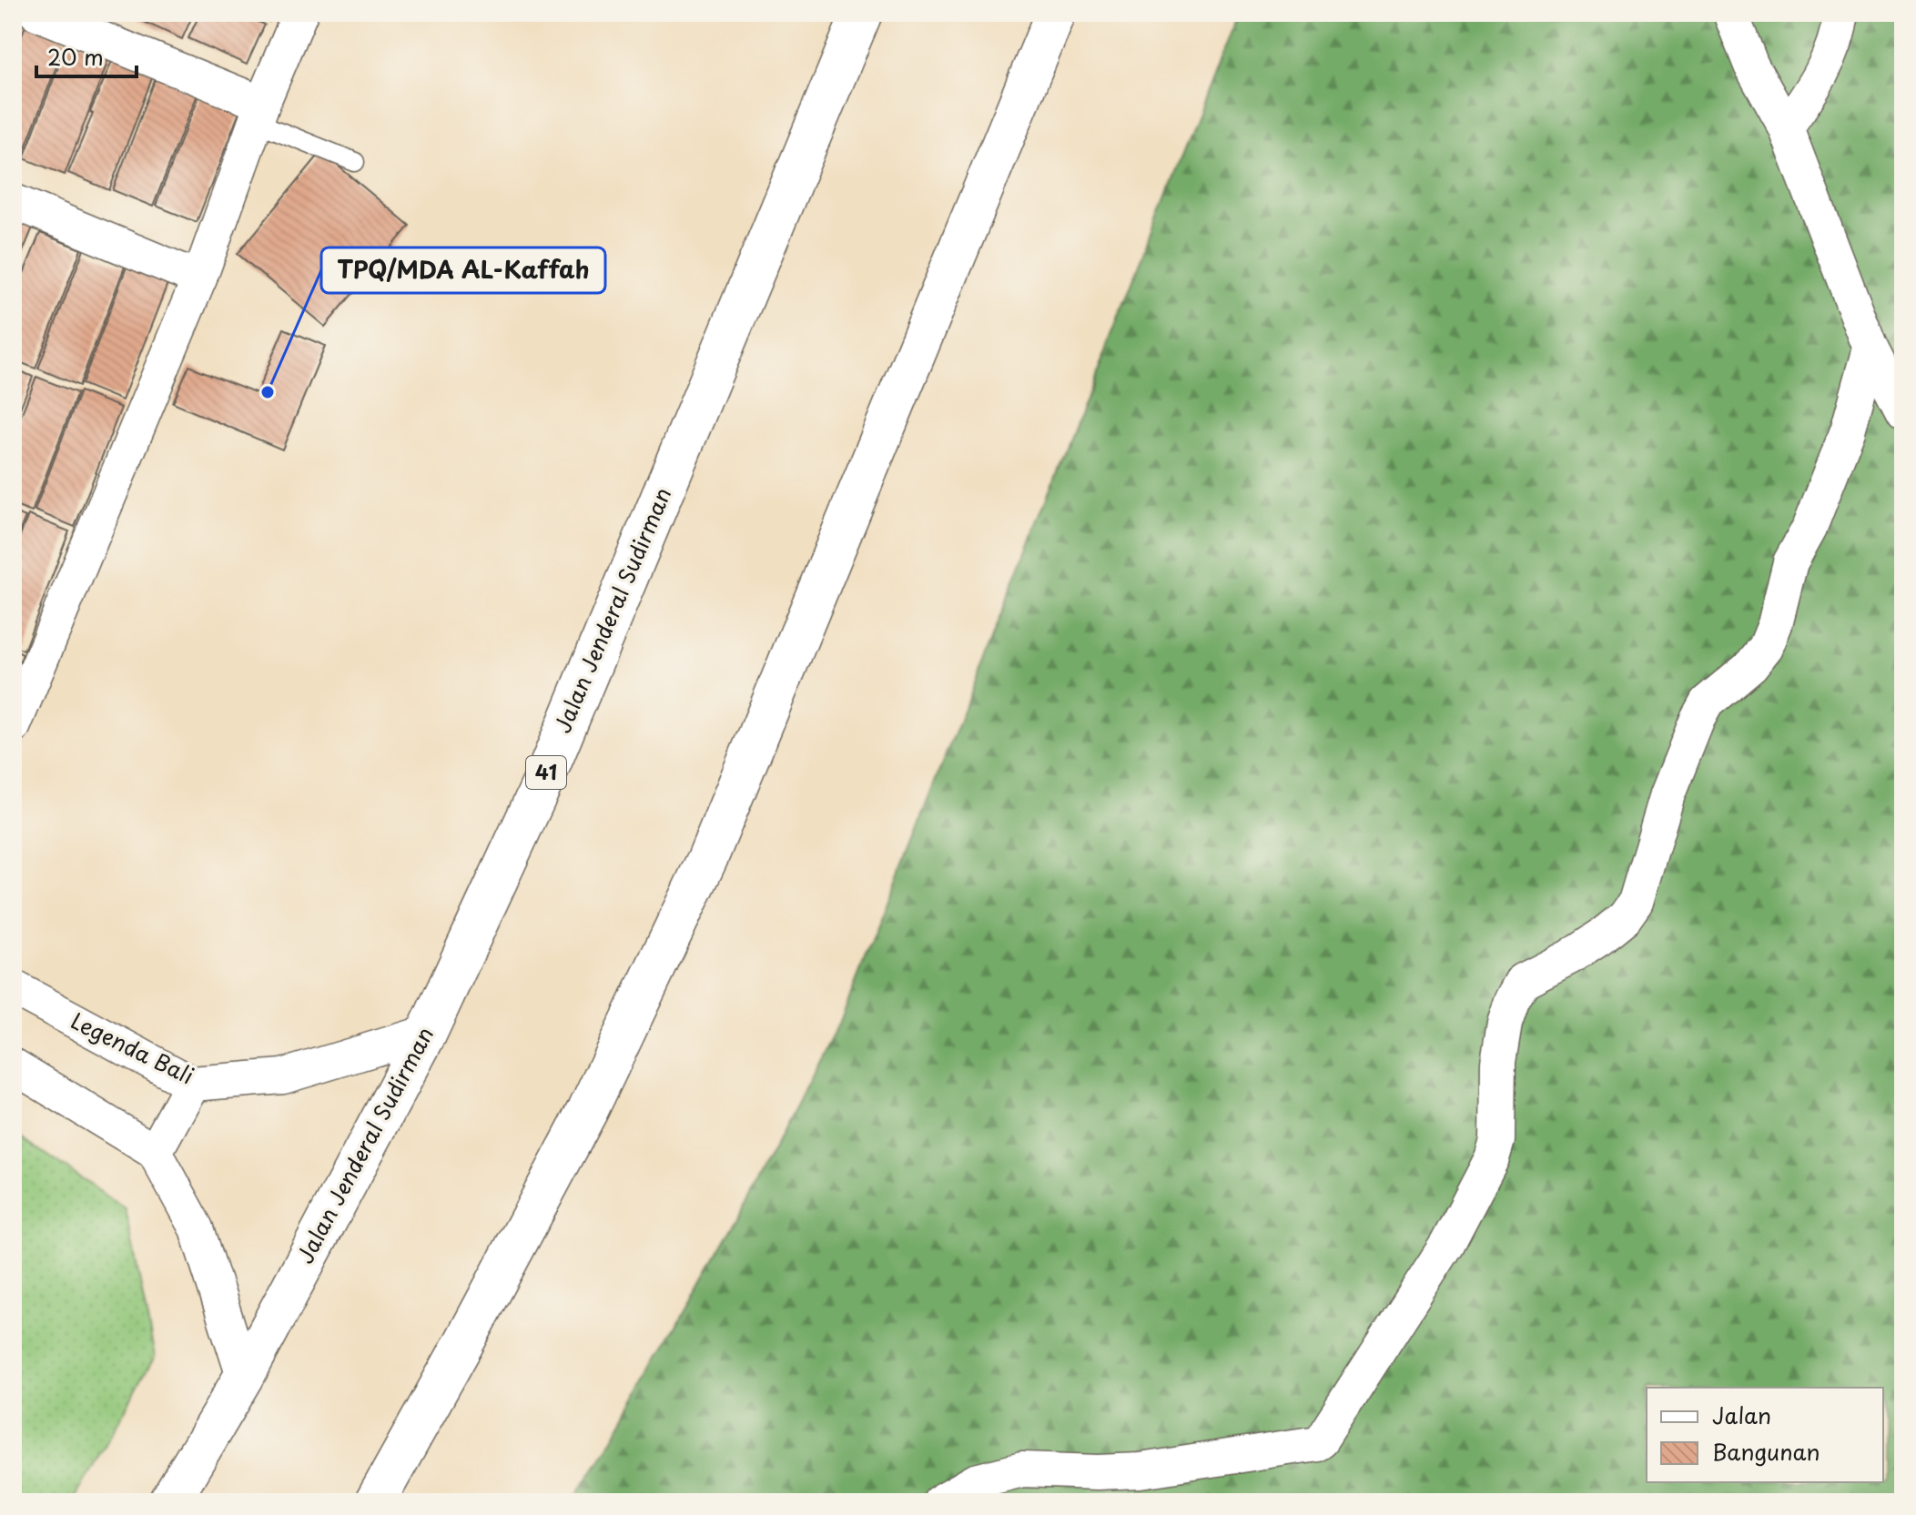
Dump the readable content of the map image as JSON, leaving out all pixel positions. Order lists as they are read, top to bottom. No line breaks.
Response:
{"streets":{"highway":["Jalan Jenderal Sudirman","41"],"street":["Legenda Bali"]},"crossings":[["Jalan Jenderal Sudirman","Legenda Bali"]],"places":["TPQ/MDA AL-Kaffah"],"legend":["Jalan","Bangunan"],"scale_bar":"20 m"}
